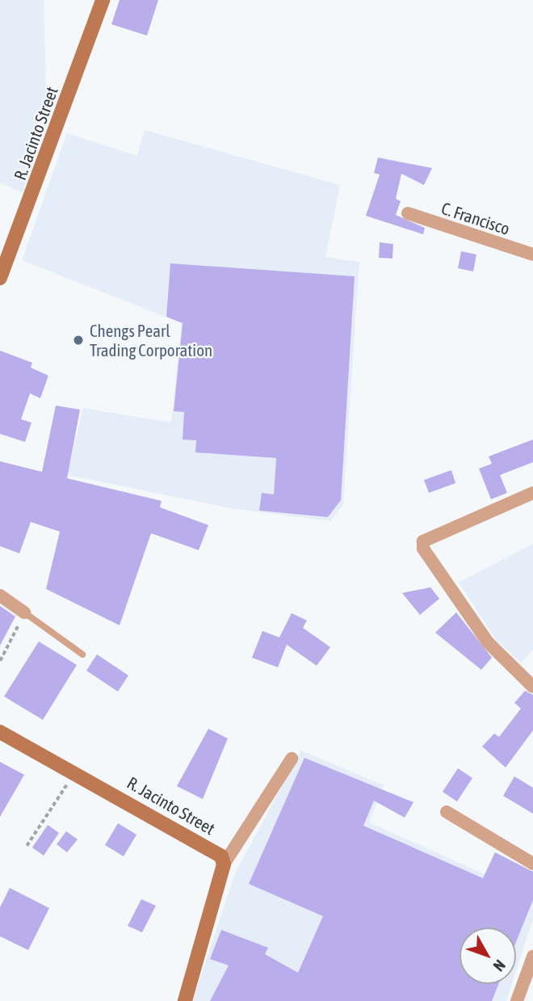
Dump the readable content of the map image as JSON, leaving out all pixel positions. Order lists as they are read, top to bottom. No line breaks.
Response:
{"streets":{"street":["R. Jacinto Street","C. Francisco"]},"places":["Chengs Pearl Trading Corporation"],"north":"bottom right"}
